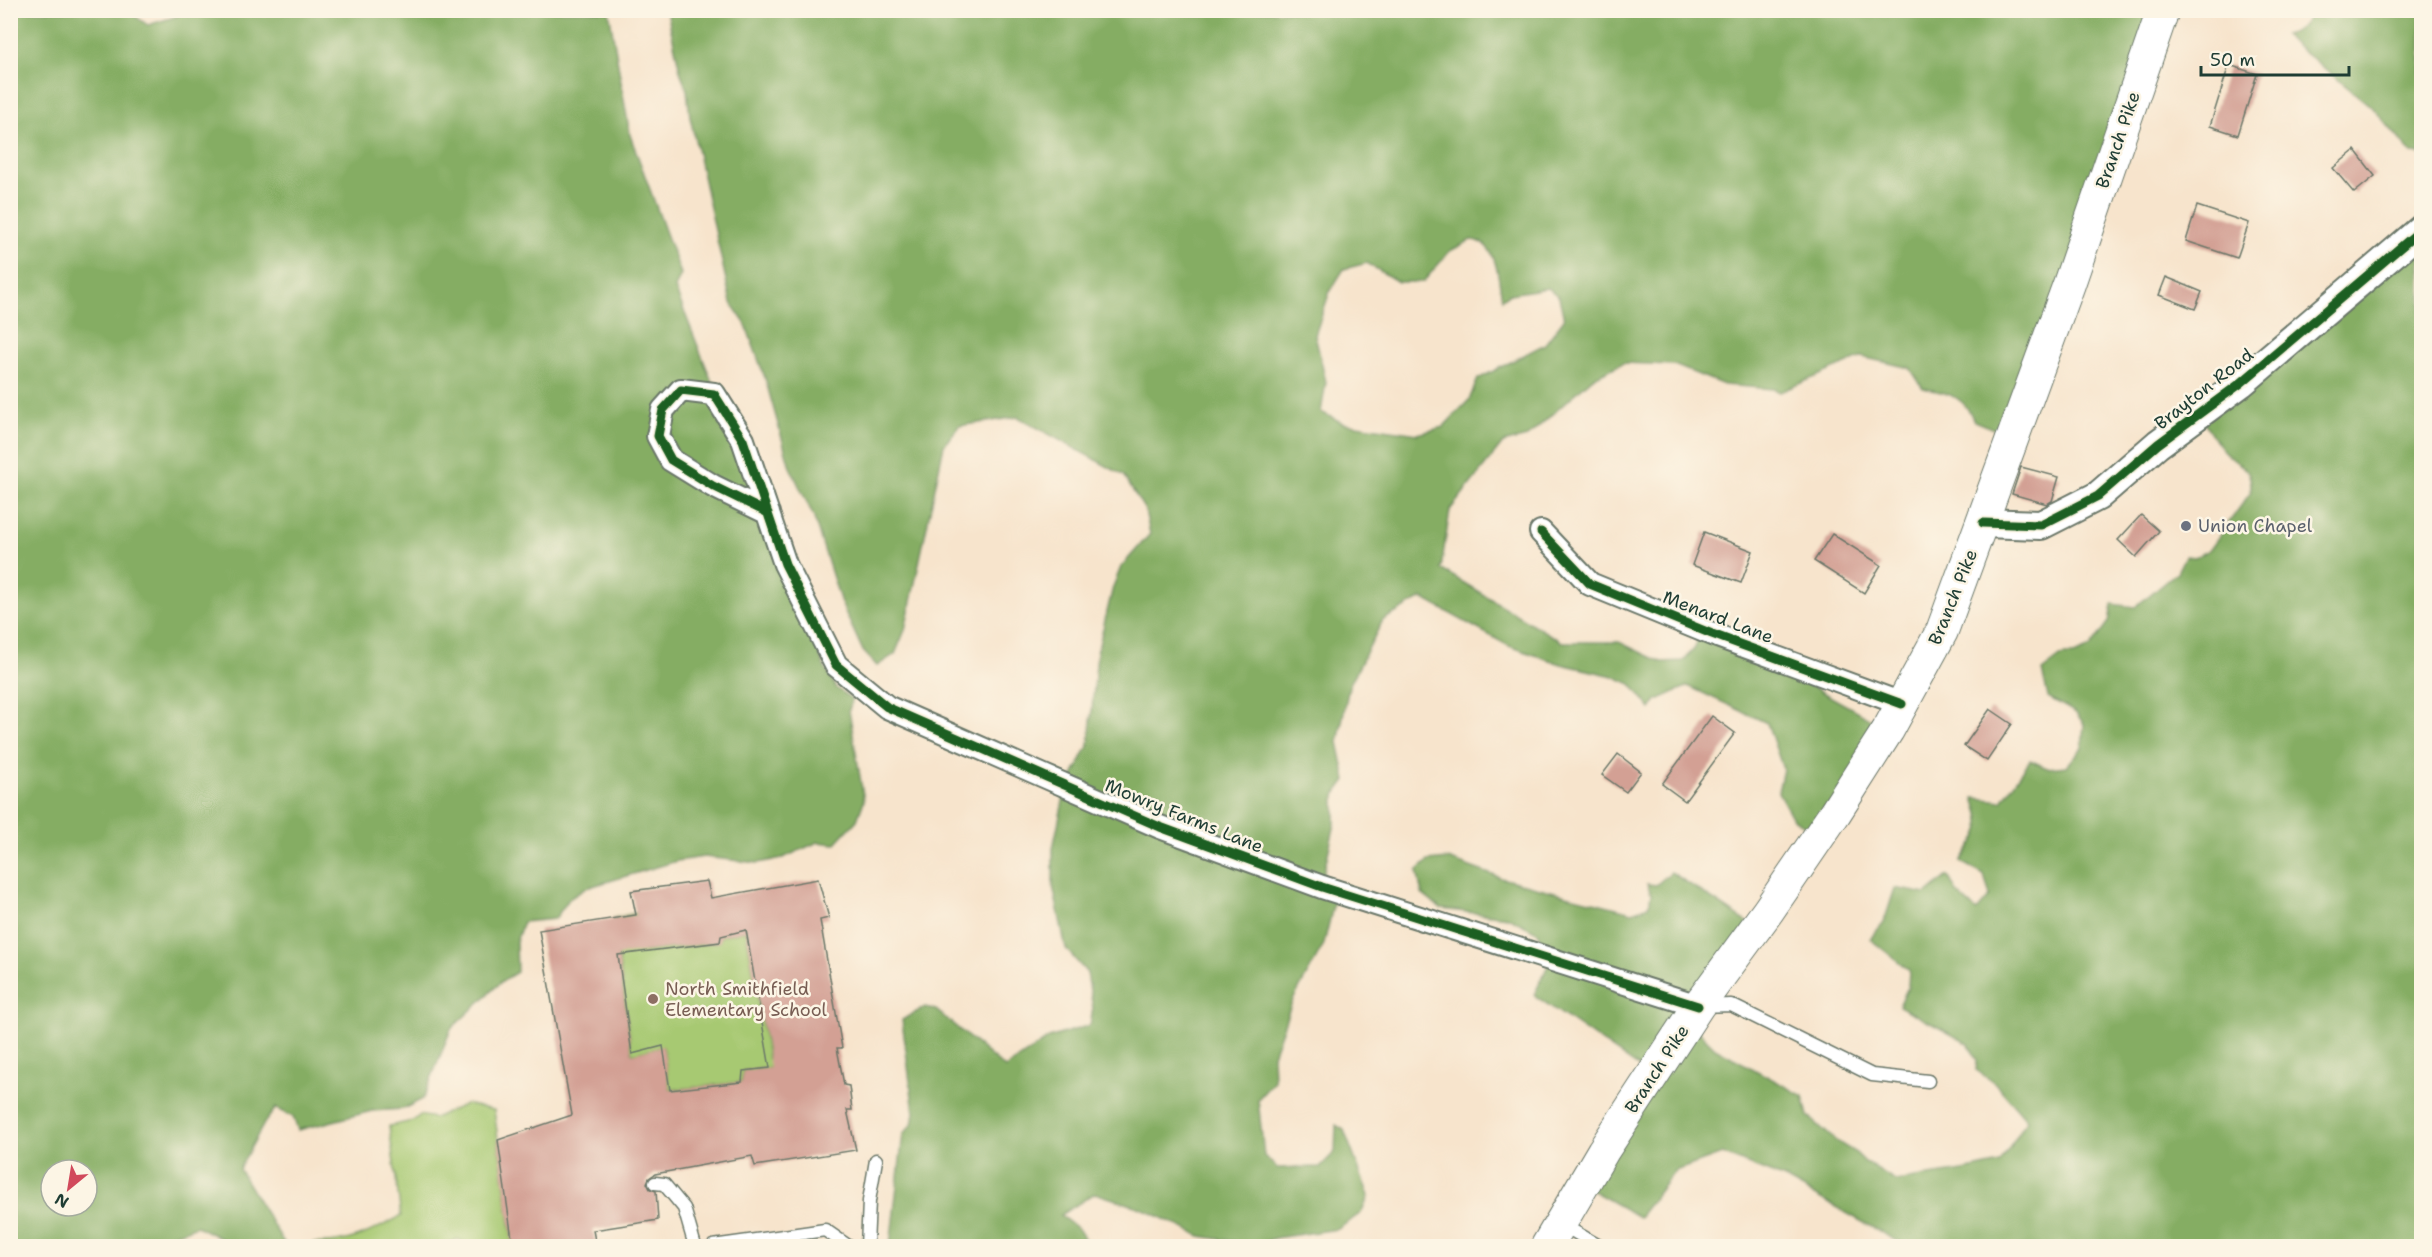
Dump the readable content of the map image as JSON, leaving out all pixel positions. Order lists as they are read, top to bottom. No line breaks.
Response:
{"streets":{"main road":["Branch Pike"],"street":["Brayton Road","Menard Lane","Mowry Farms Lane"]},"crossings":[["Branch Pike","Brayton Road"],["Branch Pike","Menard Lane"],["Branch Pike","Mowry Farms Lane"]],"places":["Union Chapel","North Smithfield Elementary School"],"scale_bar":"50 m","north":"bottom left"}
